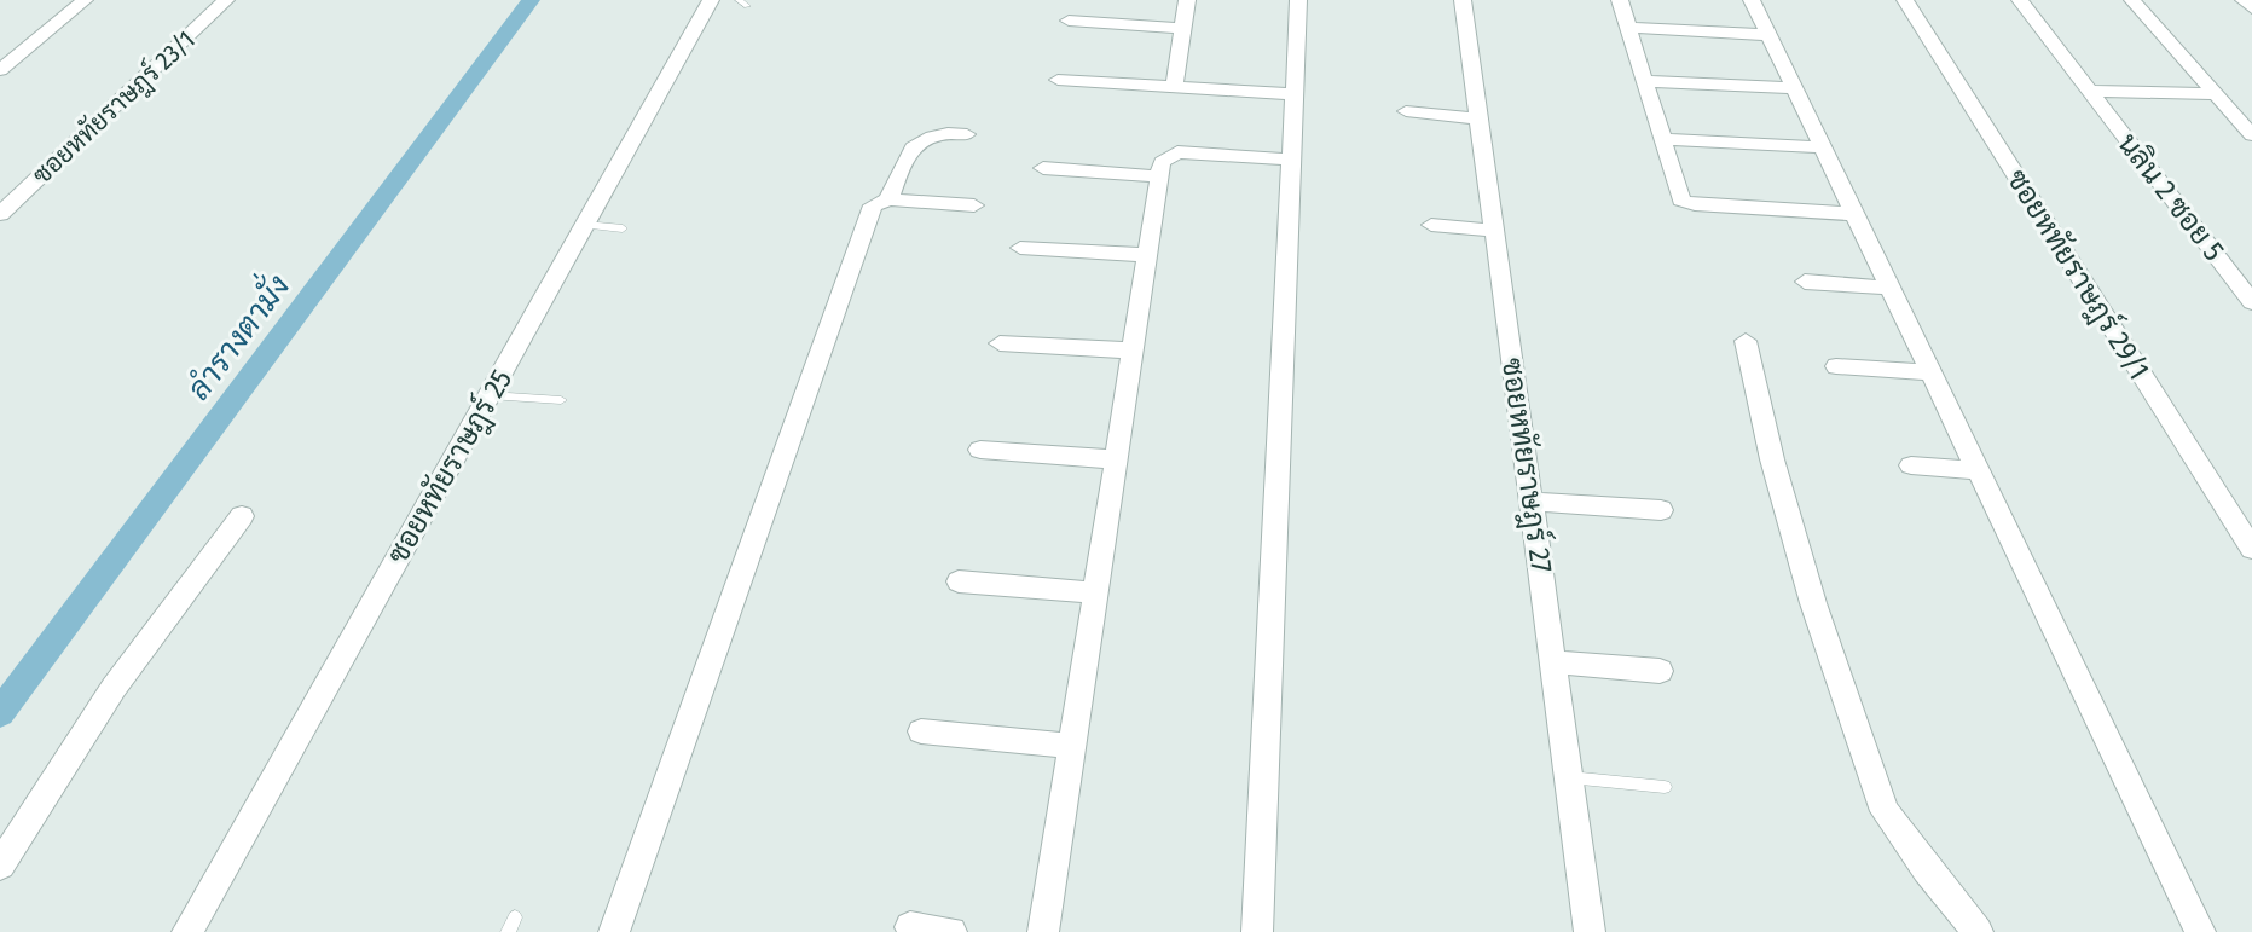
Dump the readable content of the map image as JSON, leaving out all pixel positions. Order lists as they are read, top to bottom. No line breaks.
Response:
{"streets":{"street":["ซอยหทัยราษฎร์ 23/1","นลิน 2 ซอย 5","ซอยหทัยราษฎร์ 29/1","ซอยหทัยราษฎร์ 27","ซอยหทัยราษฎร์ 25"]},"water":["ลำรางตามั่ง"]}
